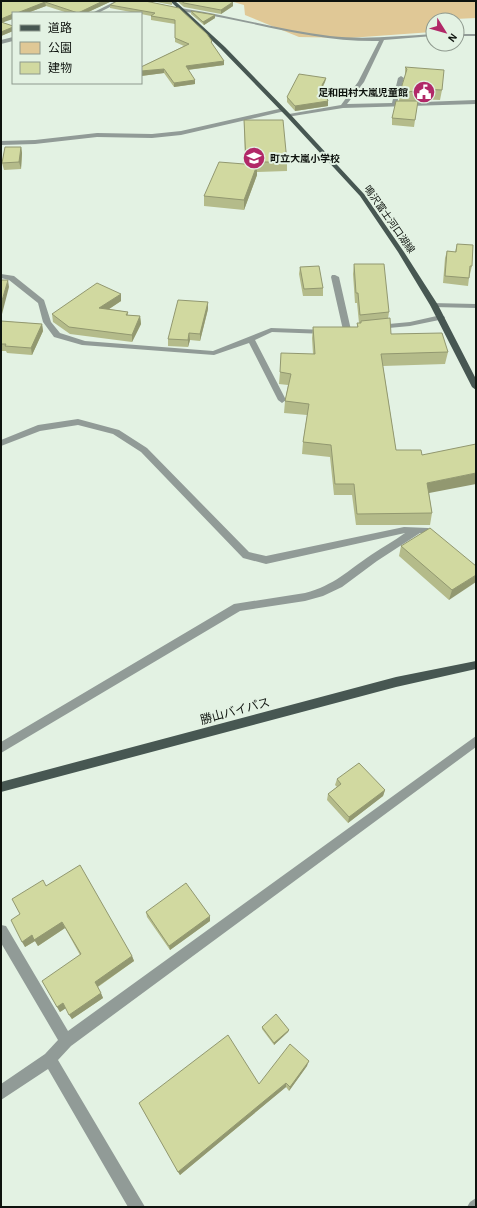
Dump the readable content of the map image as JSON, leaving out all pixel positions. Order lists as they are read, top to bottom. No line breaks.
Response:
{"streets":{"main road":["鳴沢富士河口湖線","勝山バイパス"]},"places":{"public building":["足和田村大嵐児童館"],"school or university":["町立大嵐小学校"]},"legend":["道路","公園","建物"],"north":"bottom right"}
